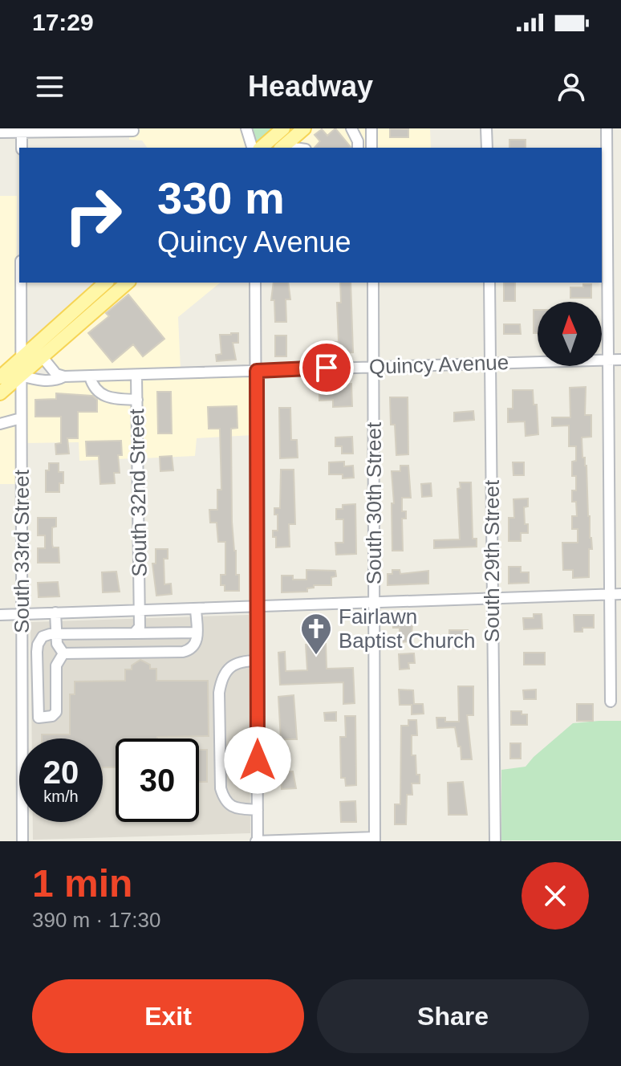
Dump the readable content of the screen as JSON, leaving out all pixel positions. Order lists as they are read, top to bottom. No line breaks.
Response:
{"streets":{"street":["Quincy Avenue","South 32nd Street","South 30th Street","South 33rd Street","South 29th Street"]},"crossings":[["Quincy Avenue","South 32nd Street"],["Quincy Avenue","South 30th Street"],["Quincy Avenue","South 33rd Street"],["Quincy Avenue","South 29th Street"]],"places":{"church":["Fairlawn Baptist Church"]},"north":"top","page":{"status":"17:29","header":"Headway","turn":["330 m","Quincy Avenue"],"speed":"20 km/h","limit":"30","heading":["1 min","390 m · 17:30"],"buttons":["Exit","Share"]}}
